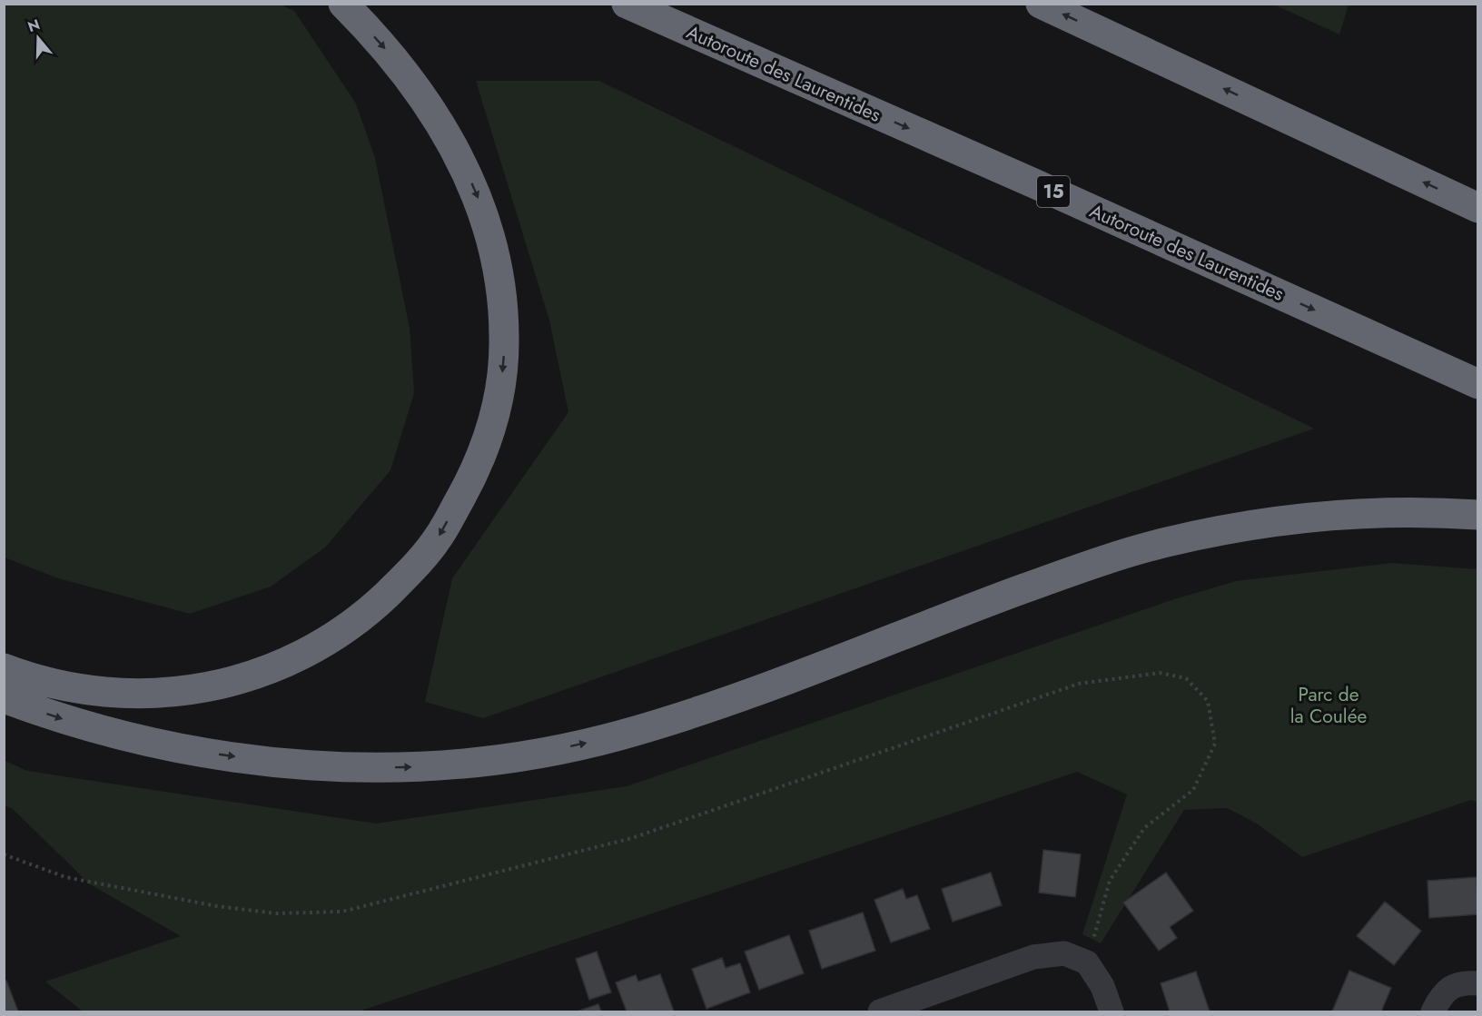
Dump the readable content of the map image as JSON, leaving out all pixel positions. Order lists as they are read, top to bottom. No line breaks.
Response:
{"streets":{"highway":["Autoroute des Laurentides","15"]},"parks":["Parc de la Coulée"],"north":"top"}
